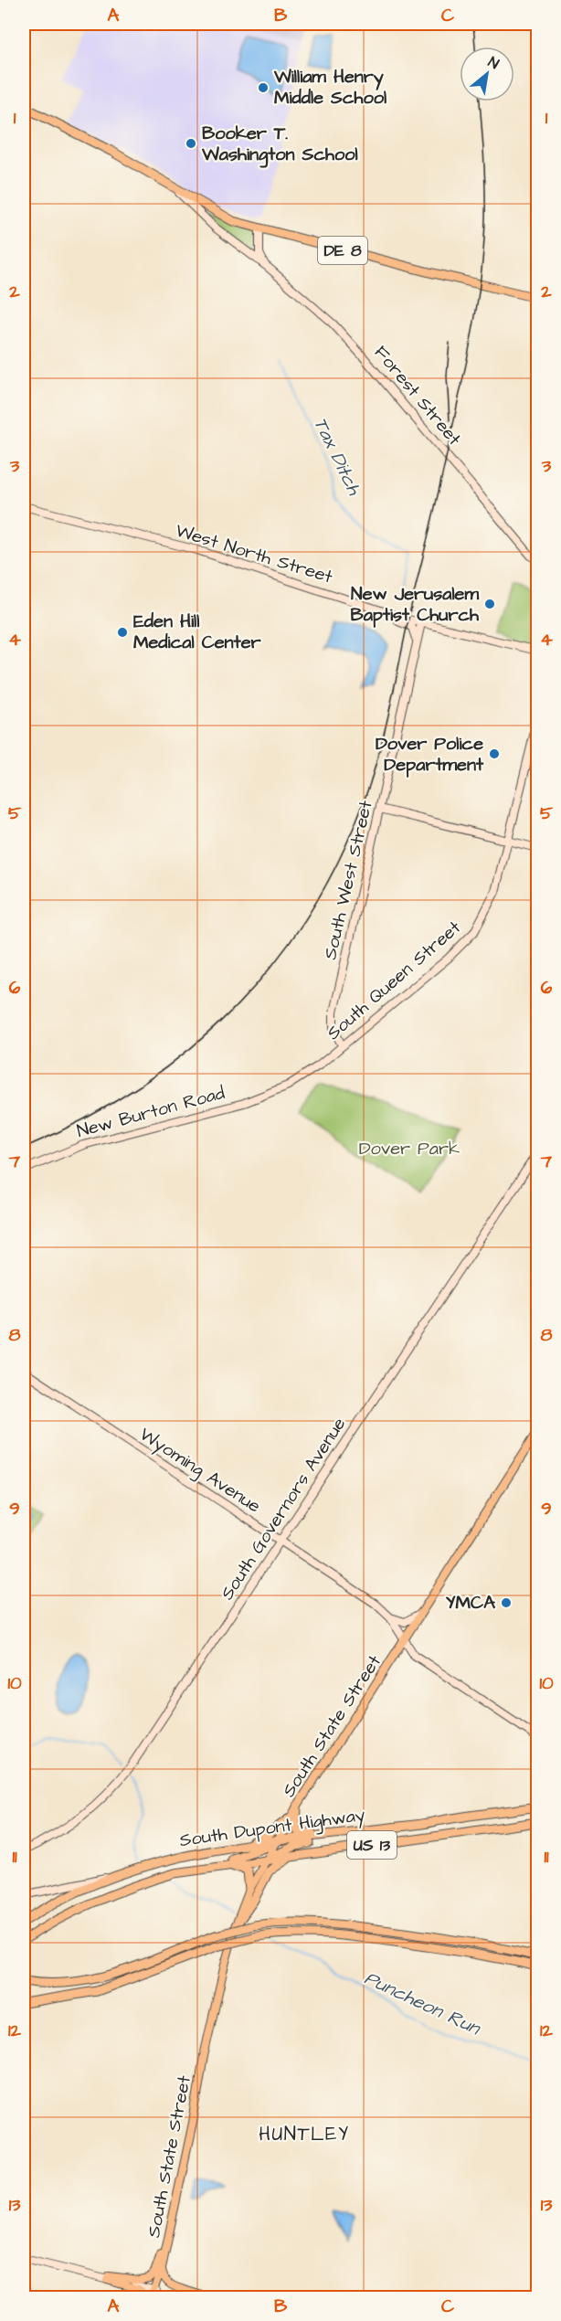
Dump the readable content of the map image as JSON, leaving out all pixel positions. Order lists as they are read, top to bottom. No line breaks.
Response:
{"streets":{"highway":["DE 8","Forest Street","South Dupont Highway","US 13"],"main road":["South State Street"],"street":["West North Street","South West Street","South Queen Street","New Burton Road","Wyoming Avenue","South Governors Avenue"]},"crossings":[["DE 8","Forest Street"],["West North Street","South West Street"],["South West Street","South Queen Street"],["South Queen Street","New Burton Road"],["Wyoming Avenue","South Governors Avenue"],["Wyoming Avenue","South State Street"],["South State Street","South Dupont Highway"]],"districts":["HUNTLEY"],"water":["Tax Ditch","Puncheon Run"],"parks":["Dover Park"],"places":["William Henry Middle School","Booker T. Washington School","New Jerusalem Baptist Church","Eden Hill Medical Center","Dover Police Department","YMCA"],"north":"top right","grid":{"columns":["A","B","C"],"rows":["1","2","3","4","5","6","7","8","9","10","11","12","13"]}}
